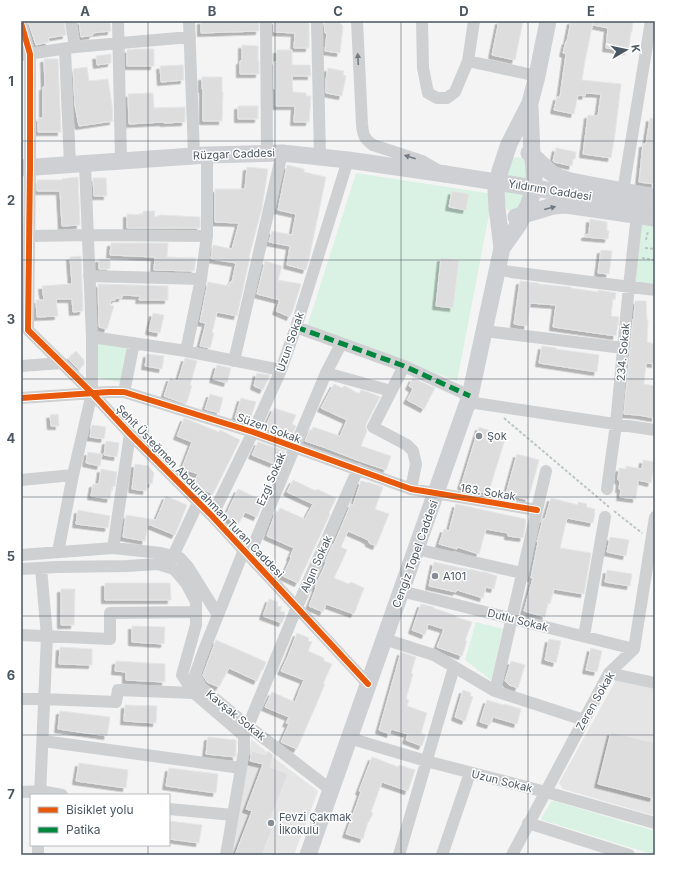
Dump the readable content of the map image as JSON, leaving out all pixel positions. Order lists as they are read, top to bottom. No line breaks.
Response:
{"streets":{"main road":["Rüzgar Caddesi","Yıldırım Caddesi","Cengiz Topel Caddesi"],"street":["Uzun Sokak","234. Sokak","Süzen Sokak","Ezgi Sokak","Şehit Üsteğmen Abdurrahman Turan Caddesi","163. Sokak","Algın Sokak","Dutlu Sokak","Zeren Sokak","Kavşak Sokak"]},"crossings":[["Rüzgar Caddesi","Yıldırım Caddesi"],["Rüzgar Caddesi","Uzun Sokak"],["Rüzgar Caddesi","Şehit Üsteğmen Abdurrahman Turan Caddesi"],["Uzun Sokak","Süzen Sokak"],["Uzun Sokak","Şehit Üsteğmen Abdurrahman Turan Caddesi"],["Uzun Sokak","Cengiz Topel Caddesi"],["Uzun Sokak","Zeren Sokak"],["Süzen Sokak","Ezgi Sokak"],["Süzen Sokak","Şehit Üsteğmen Abdurrahman Turan Caddesi"],["Süzen Sokak","163. Sokak"],["Süzen Sokak","Cengiz Topel Caddesi"],["Süzen Sokak","Algın Sokak"],["Ezgi Sokak","Şehit Üsteğmen Abdurrahman Turan Caddesi"],["Ezgi Sokak","Kavşak Sokak"],["Şehit Üsteğmen Abdurrahman Turan Caddesi","Cengiz Topel Caddesi"],["Şehit Üsteğmen Abdurrahman Turan Caddesi","Algın Sokak"],["Şehit Üsteğmen Abdurrahman Turan Caddesi","Kavşak Sokak"],["163. Sokak","Cengiz Topel Caddesi"],["Cengiz Topel Caddesi","Dutlu Sokak"],["Cengiz Topel Caddesi","Kavşak Sokak"],["Algın Sokak","Kavşak Sokak"],["Dutlu Sokak","Zeren Sokak"]],"places":["Şok","A101","Fevzi Çakmak İlkokulu"],"legend":["Bisiklet yolu","Patika"],"north":"right","grid":{"columns":["A","B","C","D","E"],"rows":["1","2","3","4","5","6","7"]}}
